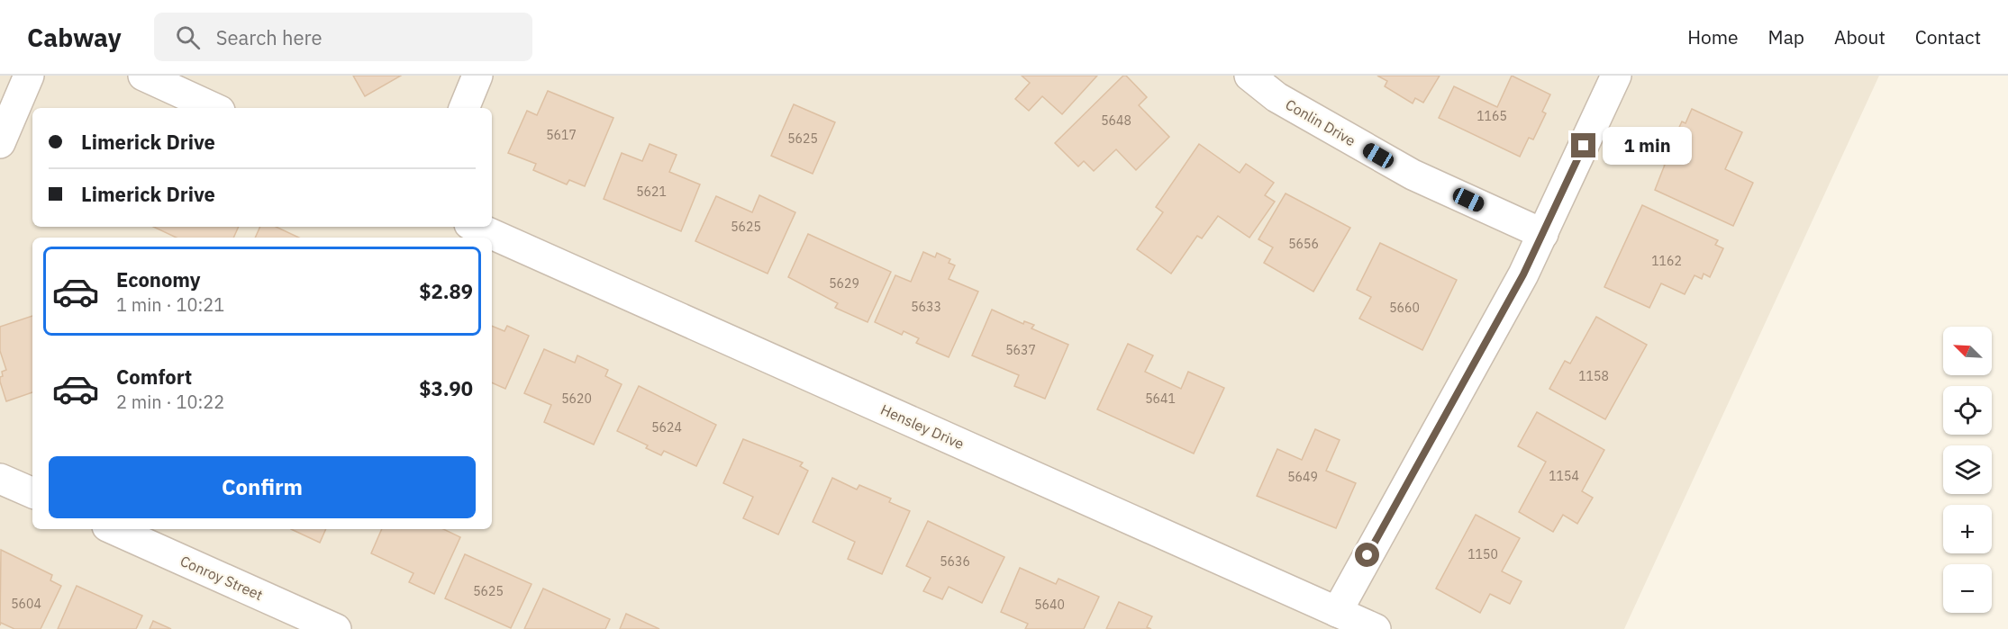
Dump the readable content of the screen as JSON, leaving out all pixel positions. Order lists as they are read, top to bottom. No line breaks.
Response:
{"streets":{"street":["Conlin Drive","Hensley Drive","Conroy Street"]},"house_numbers":["1165","5648","5617","5625","5621","5625","5656","1162","5629","5633","5660","5637","1158","5620","5641","5624","1154","5649","1150","5636","5625","5604","5640"],"north":"top left","page":{"header":"Cabway","search":"Search here","nav":["Home","Map","About","Contact"],"banner":["Limerick Drive","Limerick Drive"],"bubble":"1 min","list":[{"name":"Economy","note":"1 min · 10:21","value":"$2.89"},{"name":"Comfort","note":"2 min · 10:22","value":"$3.90"}],"map_buttons":["+","−"],"buttons":"Confirm"}}
